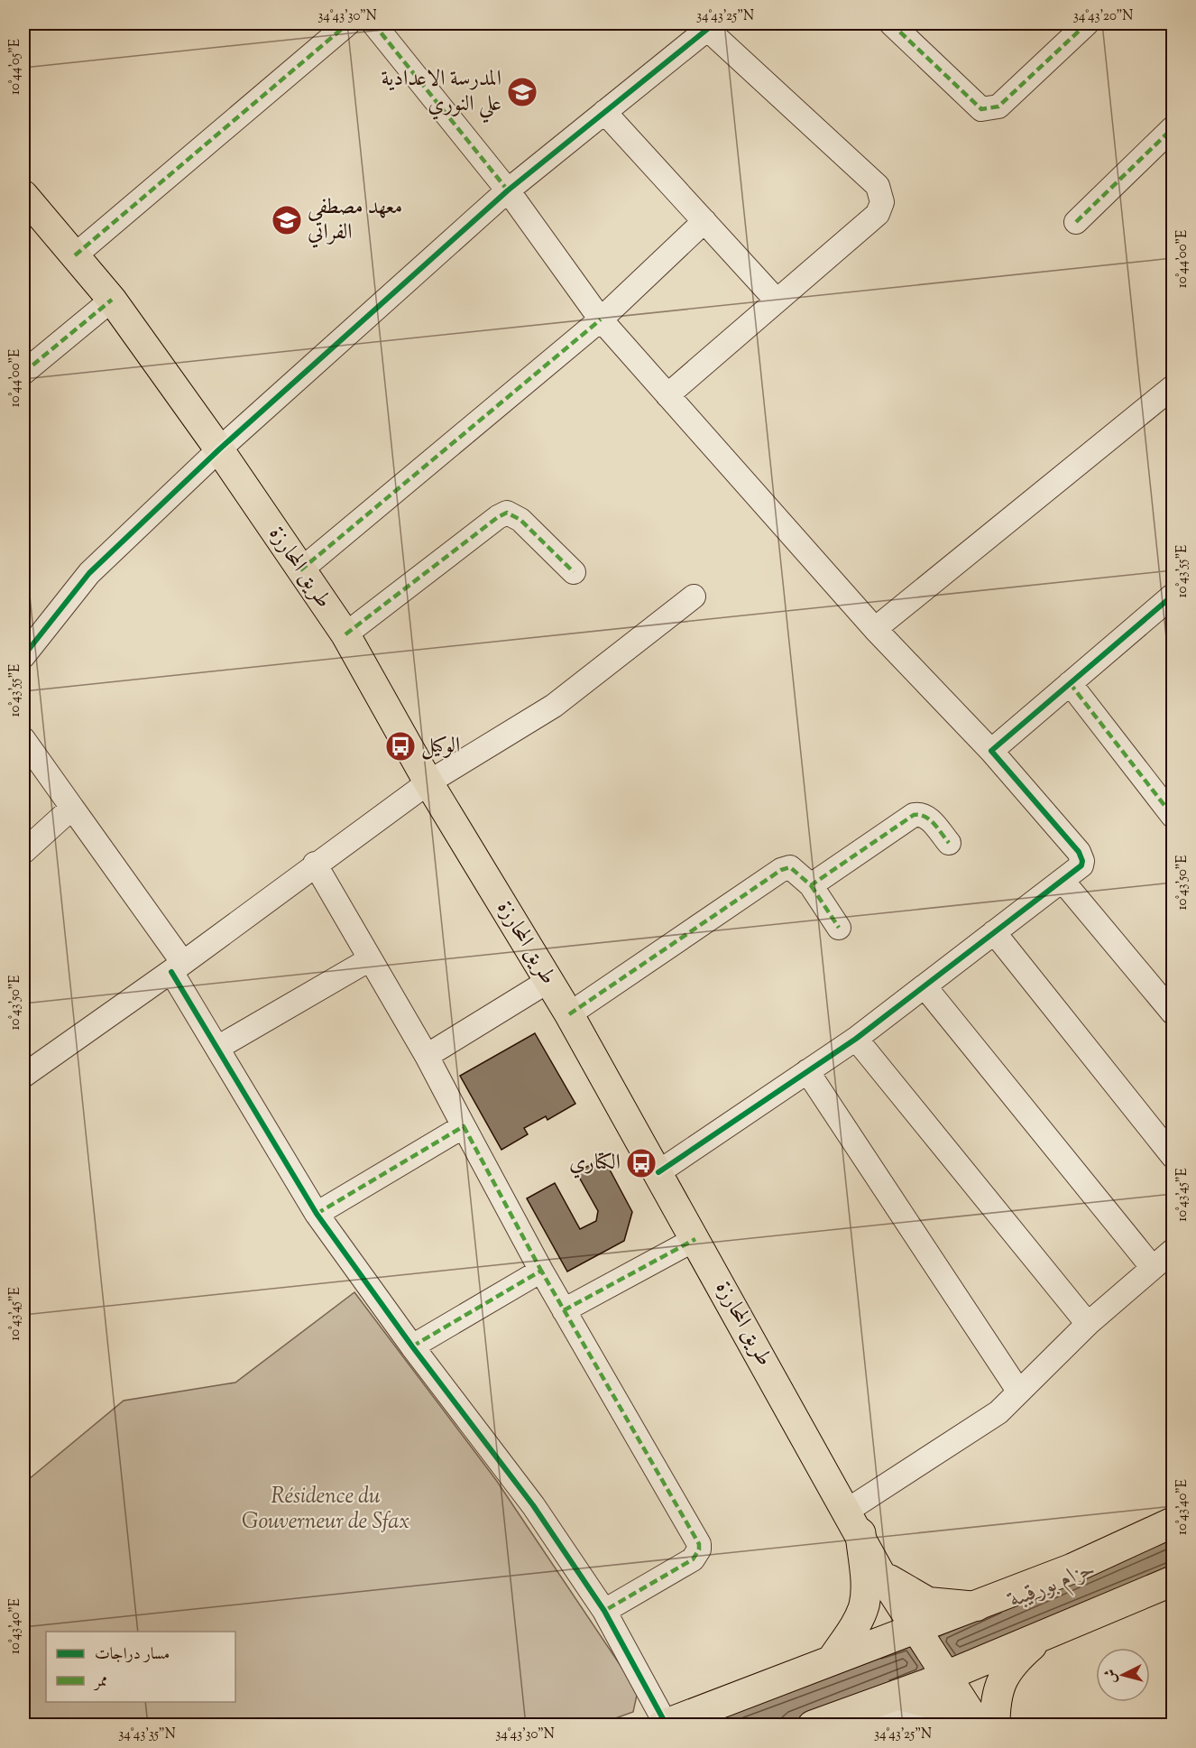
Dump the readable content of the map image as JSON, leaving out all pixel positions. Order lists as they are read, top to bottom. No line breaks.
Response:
{"streets":{"main road":["طريق المحارزة"]},"water":["حزام بورقيبة"],"parks":["Résidence du Gouverneur de Sfax"],"places":{"school or university":["المدرسة الاعدادية علي النوري","معهد مصطفى الفراتي"],"bus stop":["الوكيل","الكتاري"]},"legend":["مسار دراجات","ممر"],"north":"left","coordinates":["34°43'30\"N","34°43'25\"N","34°43'20\"N","10°44'05\"E","10°44'00\"E","10°43'55\"E","10°43'50\"E","10°43'45\"E","10°43'40\"E","34°43'35\"N"]}
